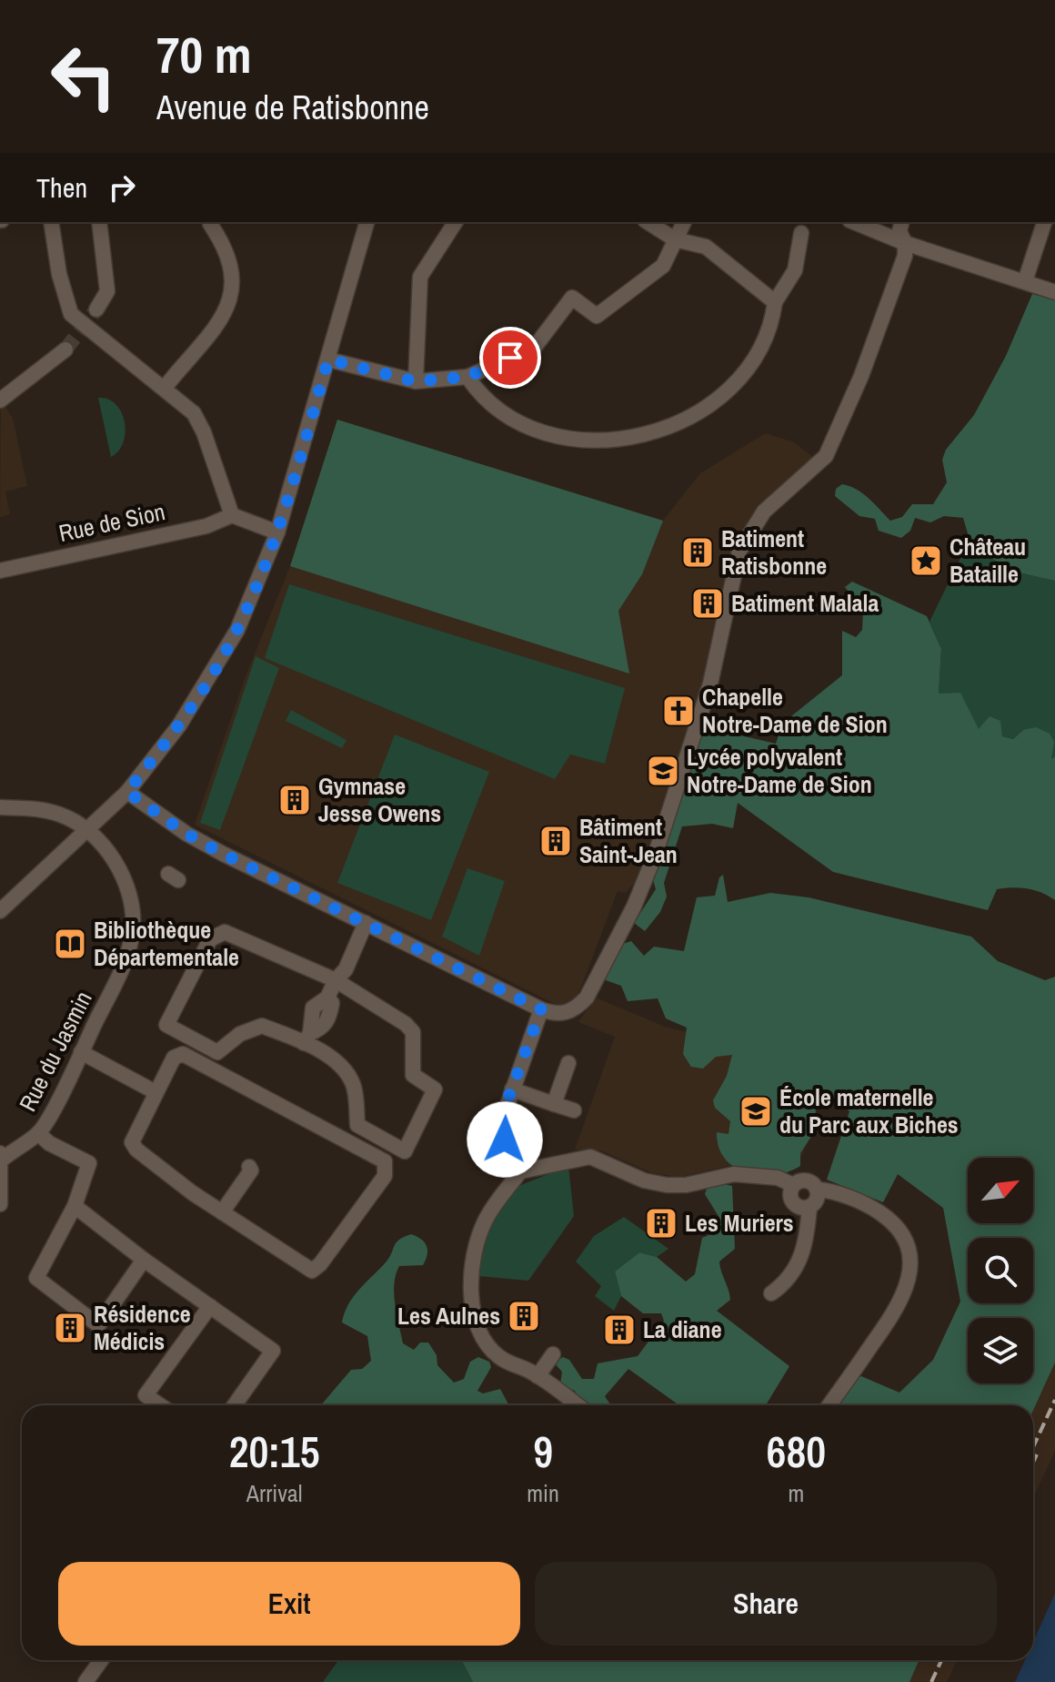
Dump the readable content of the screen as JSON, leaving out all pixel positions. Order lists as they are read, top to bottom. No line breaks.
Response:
{"streets":{"street":["Rue de Sion","Rue du Jasmin"]},"places":{"building":["Batiment Ratisbonne","Batiment Malala","Gymnase Jesse Owens","Bâtiment Saint-Jean","Les Muriers","Les Aulnes","Résidence Médicis","La diane"],"place":["Château Bataille"],"church":["Chapelle Notre-Dame de Sion"],"school or university":["Lycée polyvalent Notre-Dame de Sion","École maternelle du Parc aux Biches"],"library":["Bibliothèque Départementale"]},"north":"top right","page":{"turn":["70 m","Avenue de Ratisbonne"],"then":"Then","eta":["20:15","Arrival","9","min","680","m"],"buttons":["Exit","Share"]}}
